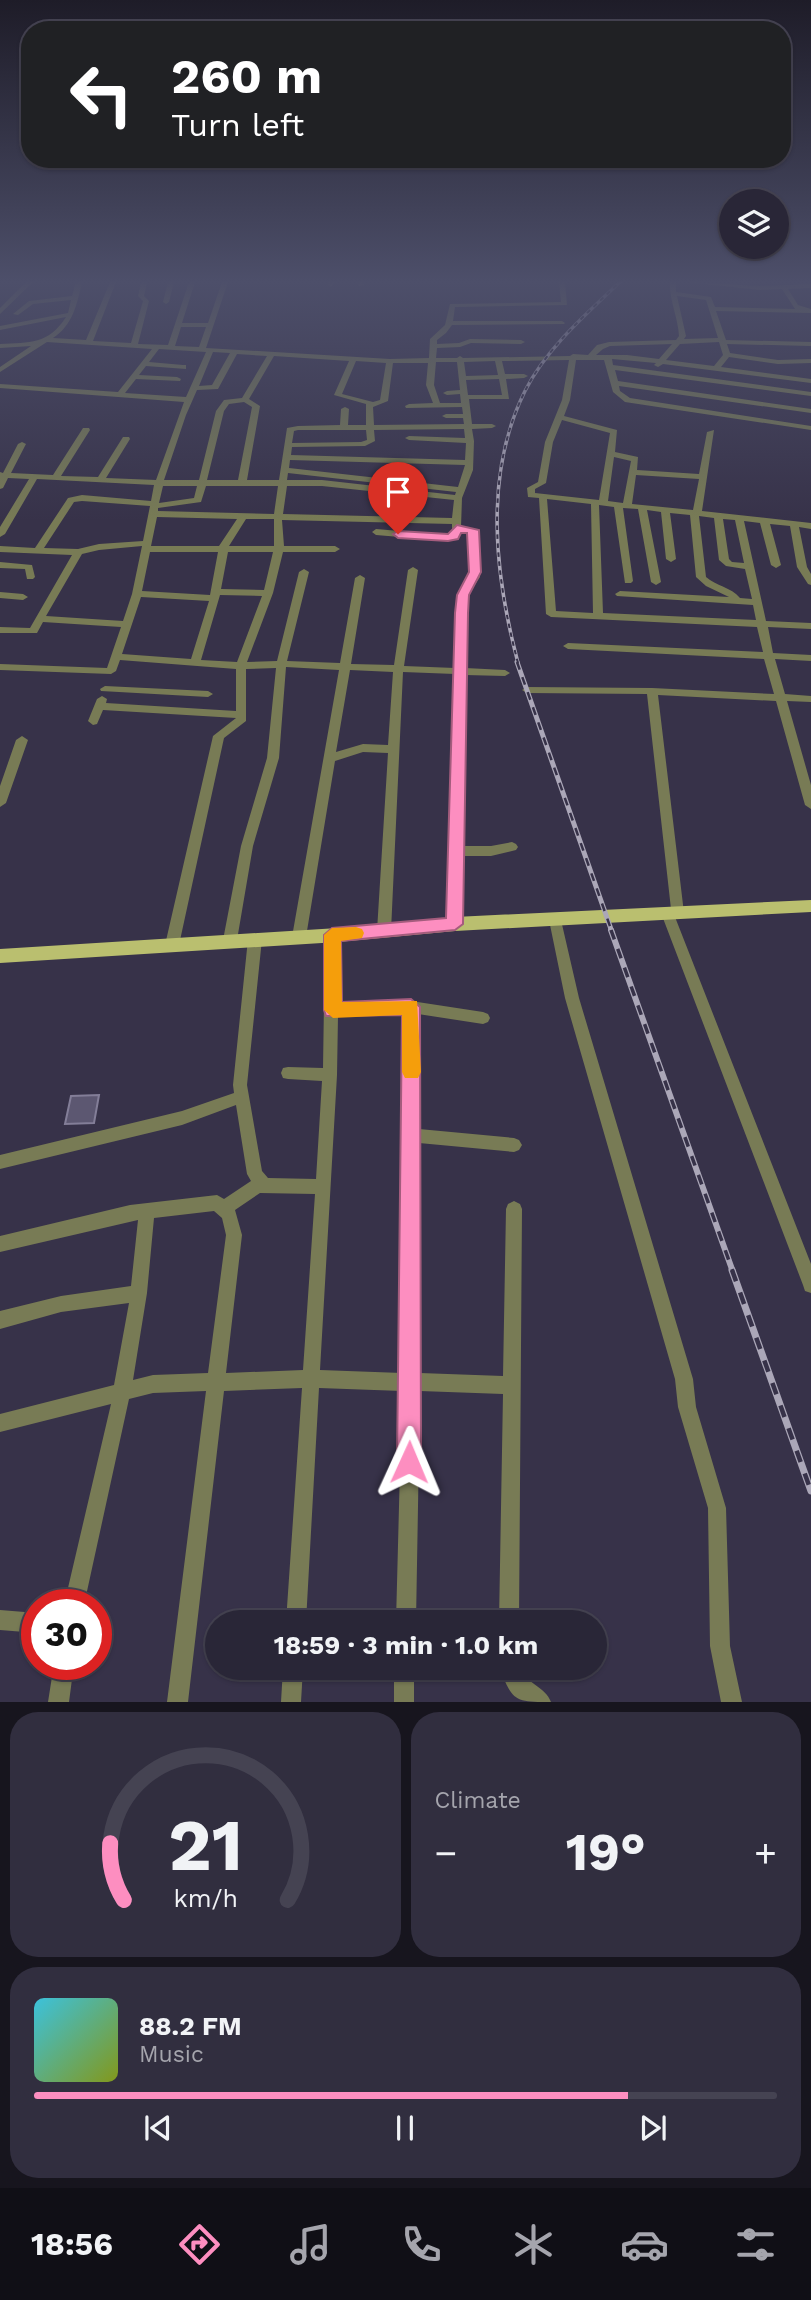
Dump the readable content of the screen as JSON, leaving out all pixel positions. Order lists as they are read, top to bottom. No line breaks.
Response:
{"page":{"turn":["260 m","Turn left"],"limit":"30","trip":"18:59 · 3 min · 1.0 km","tile":"Climate","heat":["−","19°","+"],"song":["88.2 FM","Music"],"tabs":"18:56","gauge":["21","km/h"]}}
